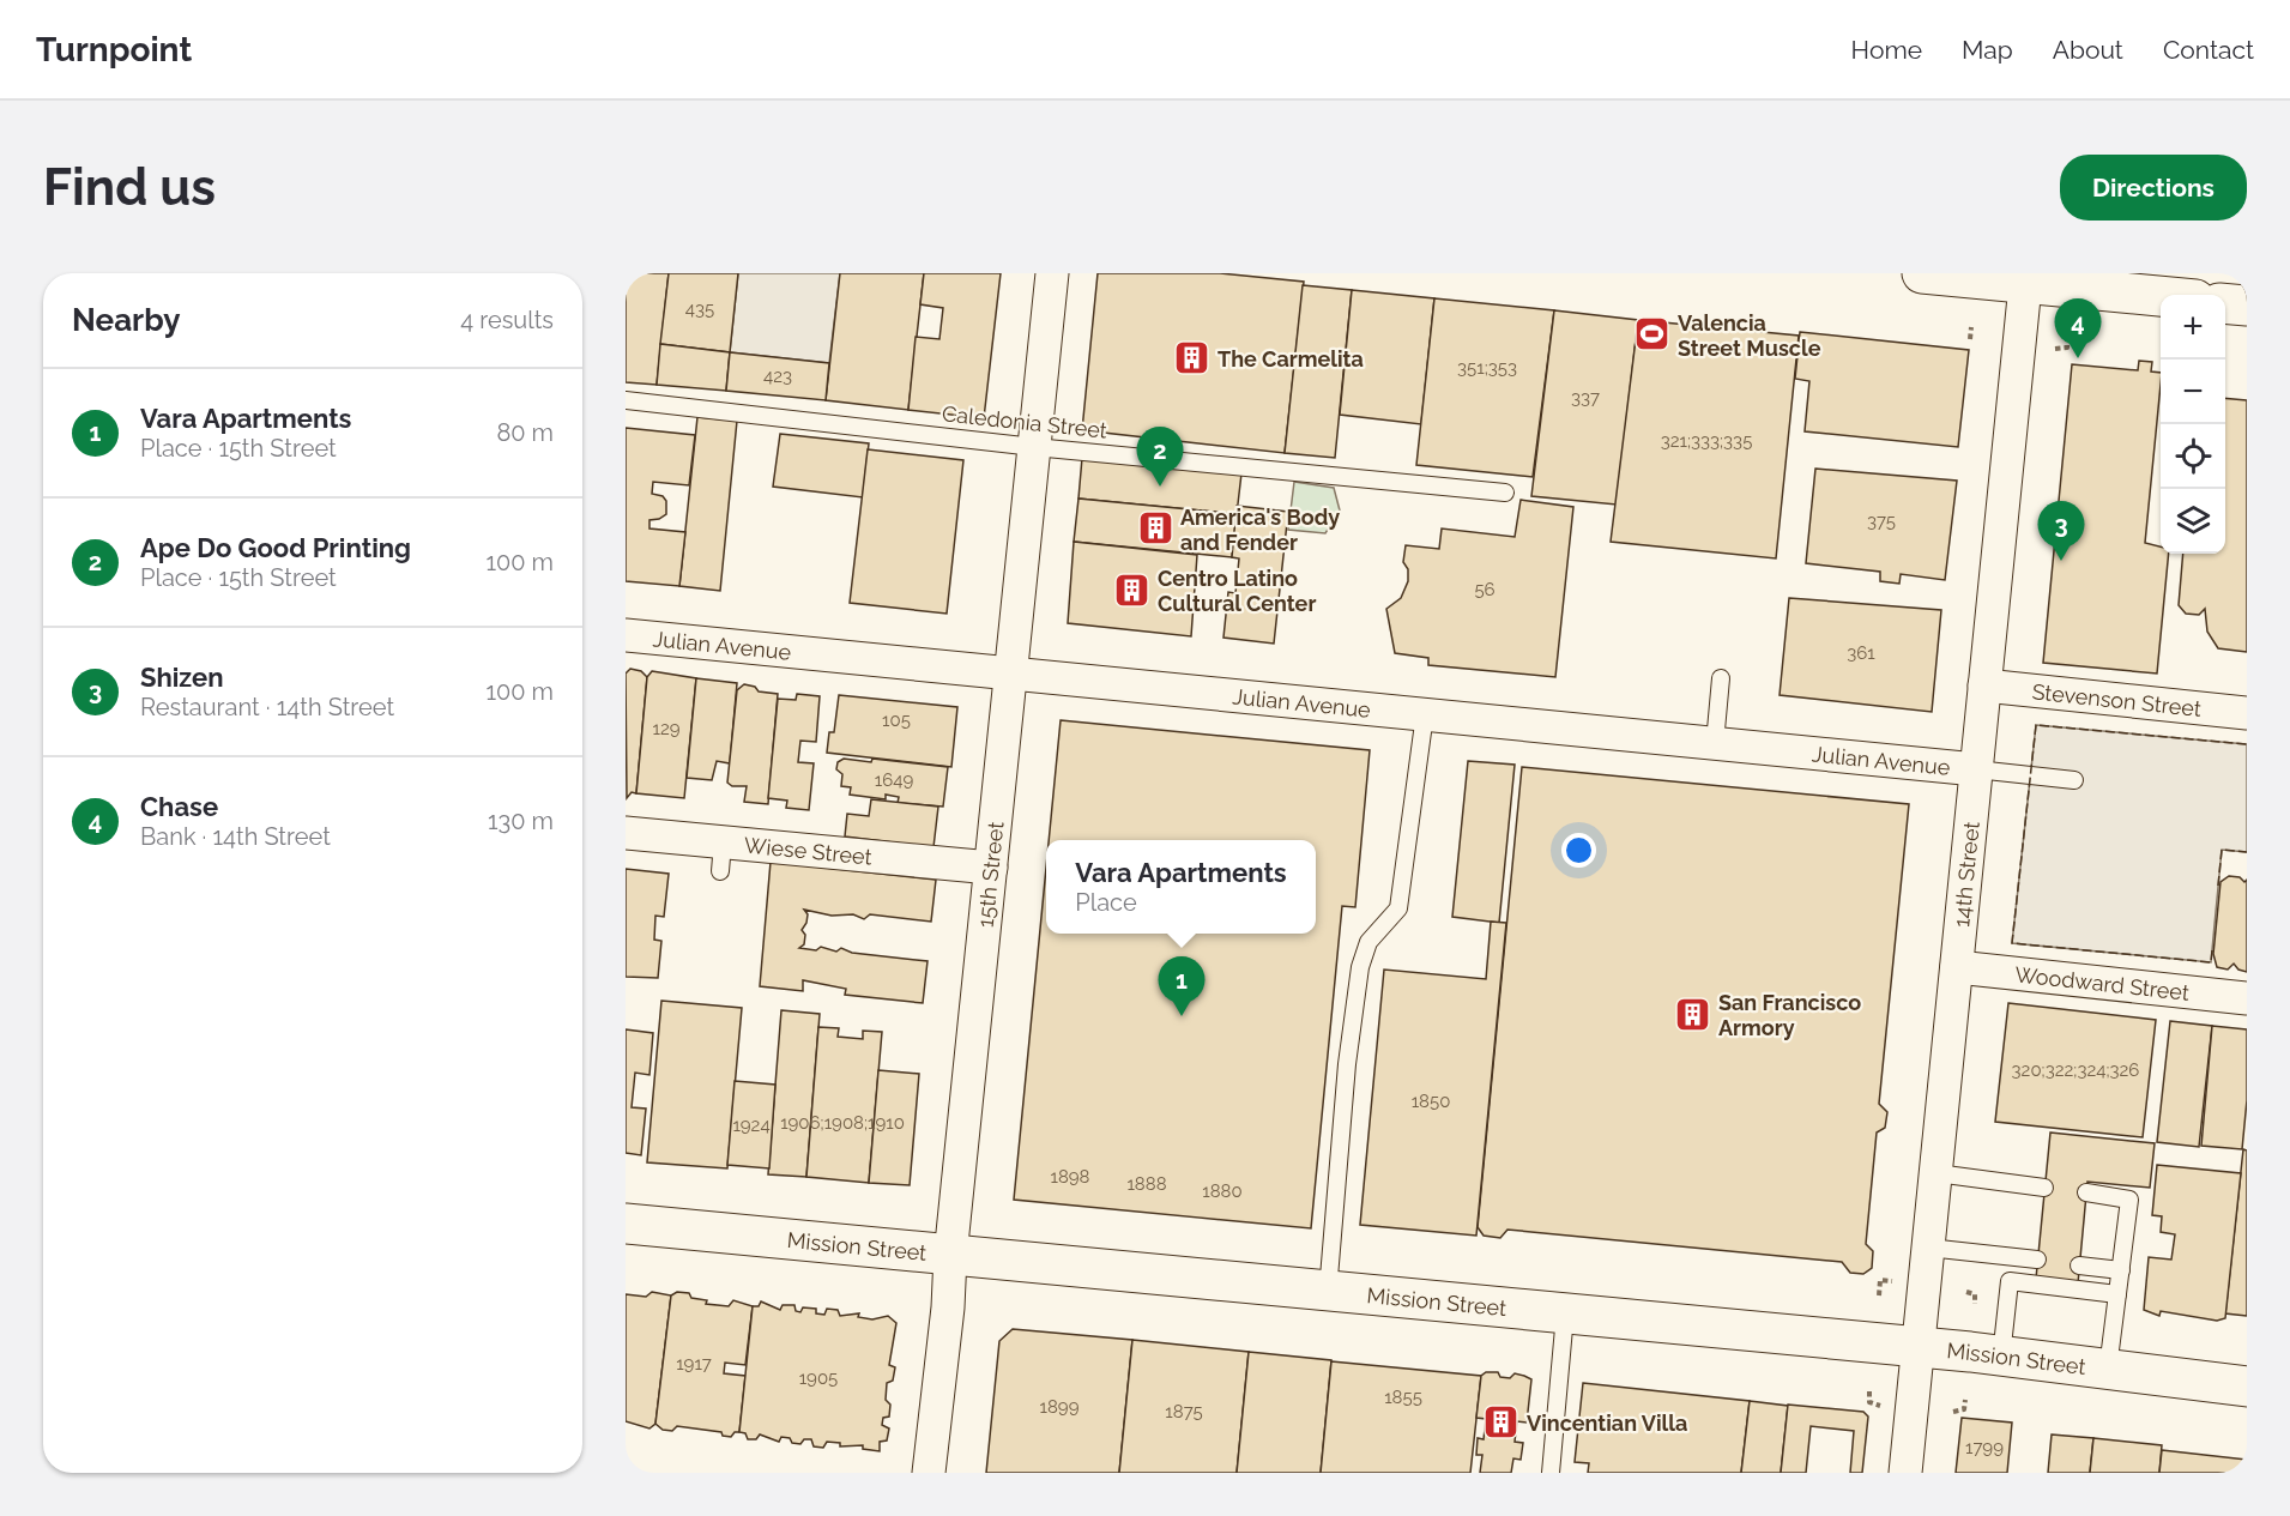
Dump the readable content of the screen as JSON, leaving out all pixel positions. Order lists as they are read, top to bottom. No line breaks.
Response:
{"streets":{"main road":["Mission Street"],"street":["Julian Avenue","Stevenson Street","Wiese Street","15th Street","14th Street","Woodward Street"],"lane":["Caledonia Street"]},"crossings":[["Caledonia Street","15th Street"],["Julian Avenue","15th Street"],["Julian Avenue","14th Street"],["Stevenson Street","14th Street"],["Wiese Street","15th Street"],["15th Street","Mission Street"],["14th Street","Woodward Street"],["14th Street","Mission Street"]],"places":{"sports":["Valencia Street Muscle"],"building":["The Carmelita","America's Body and Fender","Centro Latino Cultural Center","San Francisco Armory","Vincentian Villa"]},"house_numbers":["435","351;353","423","337","321;333;335","375","56","361","105","129","1649","320;322;324;326","1850","1906;1908;1910","1924","1898","1888","1880","1917","1905","1855","1899","1875","1799"],"page":{"header":"Turnpoint","nav":["Home","Map","About","Contact"],"buttons":"Directions","title":"Find us","heading":["Nearby","4 results"],"map_buttons":["+","−"],"pins":["4","2","3","1"],"list":[{"mark":"1","name":"Vara Apartments","note":"Place · 15th Street","value":"80 m"},{"mark":"2","name":"Ape Do Good Printing","note":"Place · 15th Street","value":"100 m"},{"mark":"3","name":"Shizen","note":"Restaurant · 14th Street","value":"100 m"},{"mark":"4","name":"Chase","note":"Bank · 14th Street","value":"130 m"}],"popup":["Vara Apartments","Place"]}}
